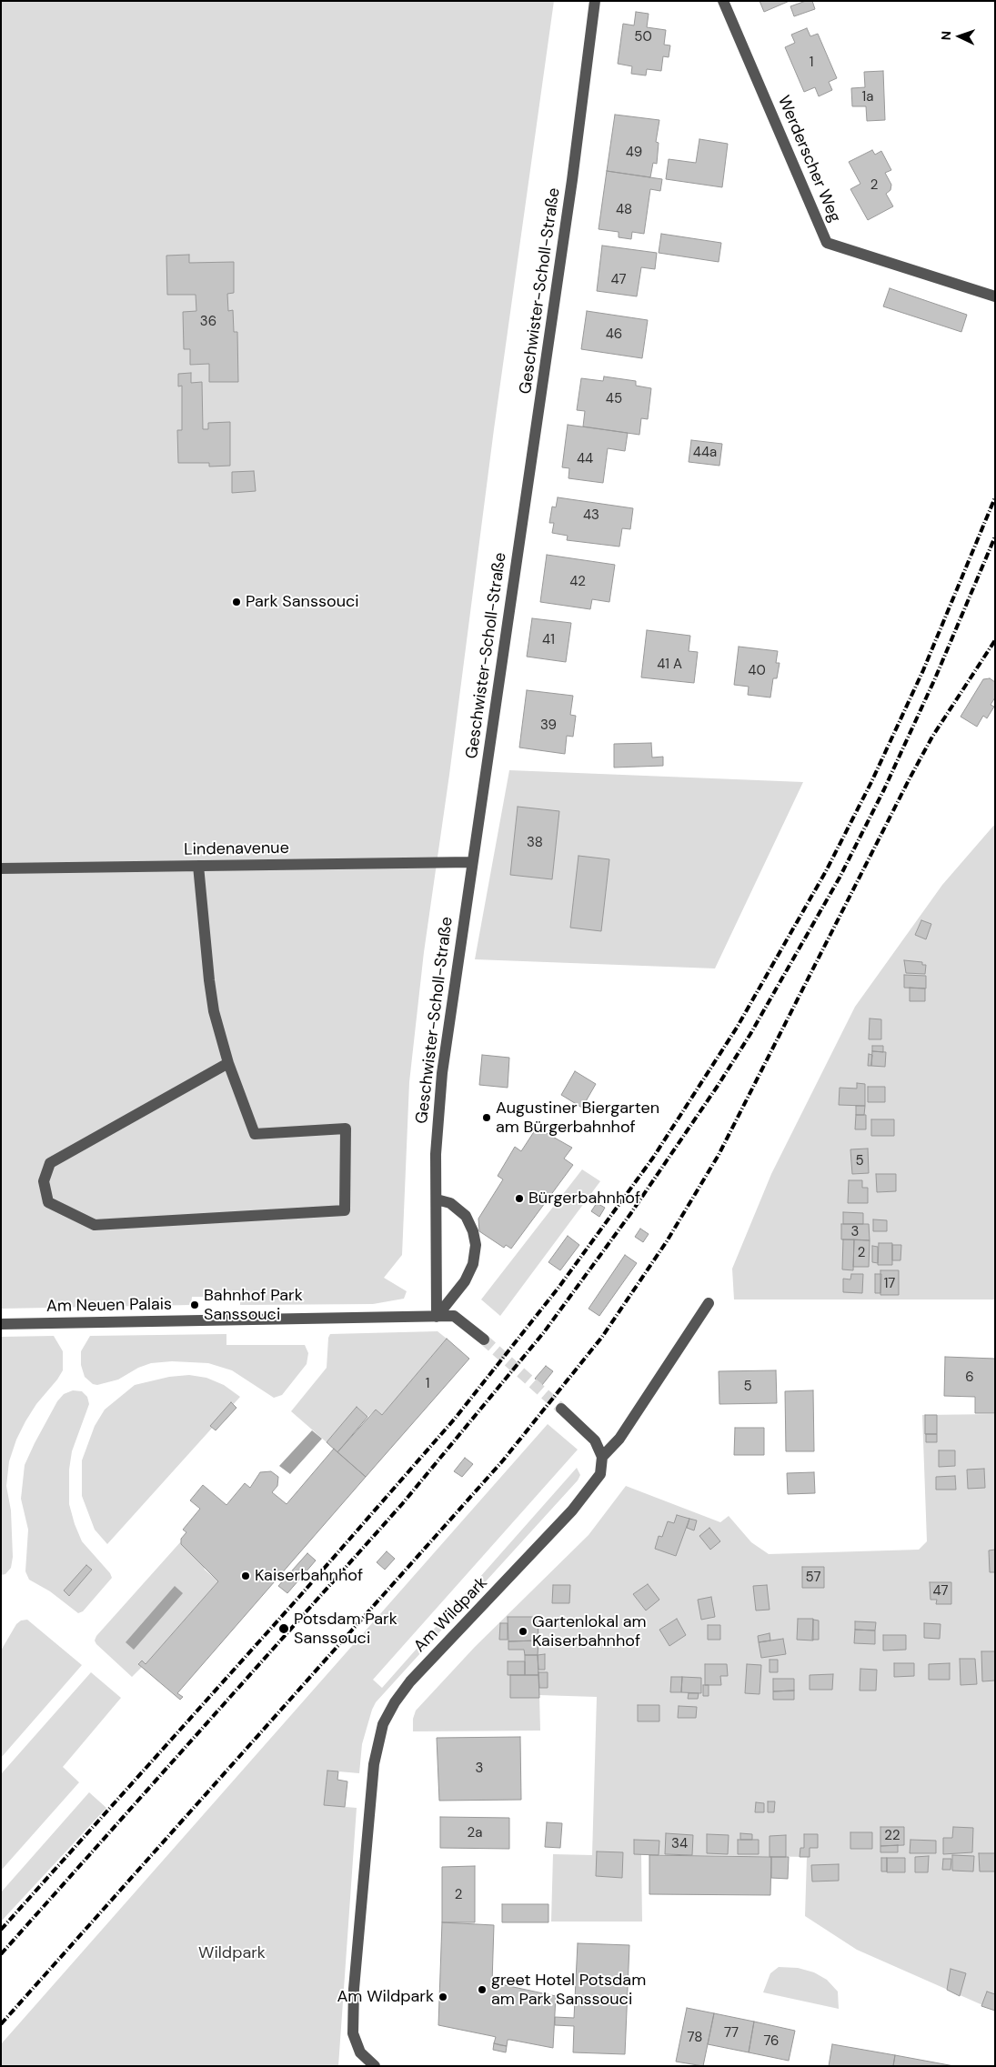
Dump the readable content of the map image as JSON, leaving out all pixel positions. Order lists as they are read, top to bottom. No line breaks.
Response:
{"streets":{"street":["Werderscher Weg","Geschwister-Scholl-Straße","Lindenavenue","Am Neuen Palais","Am Wildpark"]},"crossings":[["Geschwister-Scholl-Straße","Lindenavenue"],["Geschwister-Scholl-Straße","Am Neuen Palais"]],"parks":["Wildpark"],"places":["Park Sanssouci","Augustiner Biergarten am Bürgerbahnhof","Bürgerbahnhof","Bahnhof Park Sanssouci","Kaiserbahnhof","Potsdam Park Sanssouci","Gartenlokal am Kaiserbahnhof","greet Hotel Potsdam am Park Sanssouci","Am Wildpark"],"house_numbers":["50","1","1a","49","2","48","47","36","46","45","44a","44","43","42","41","41 A","40","39","38","5","3","2","17","6","1","5","57","47","3","2a","22","34","2","77","78","76"],"north":"left"}
